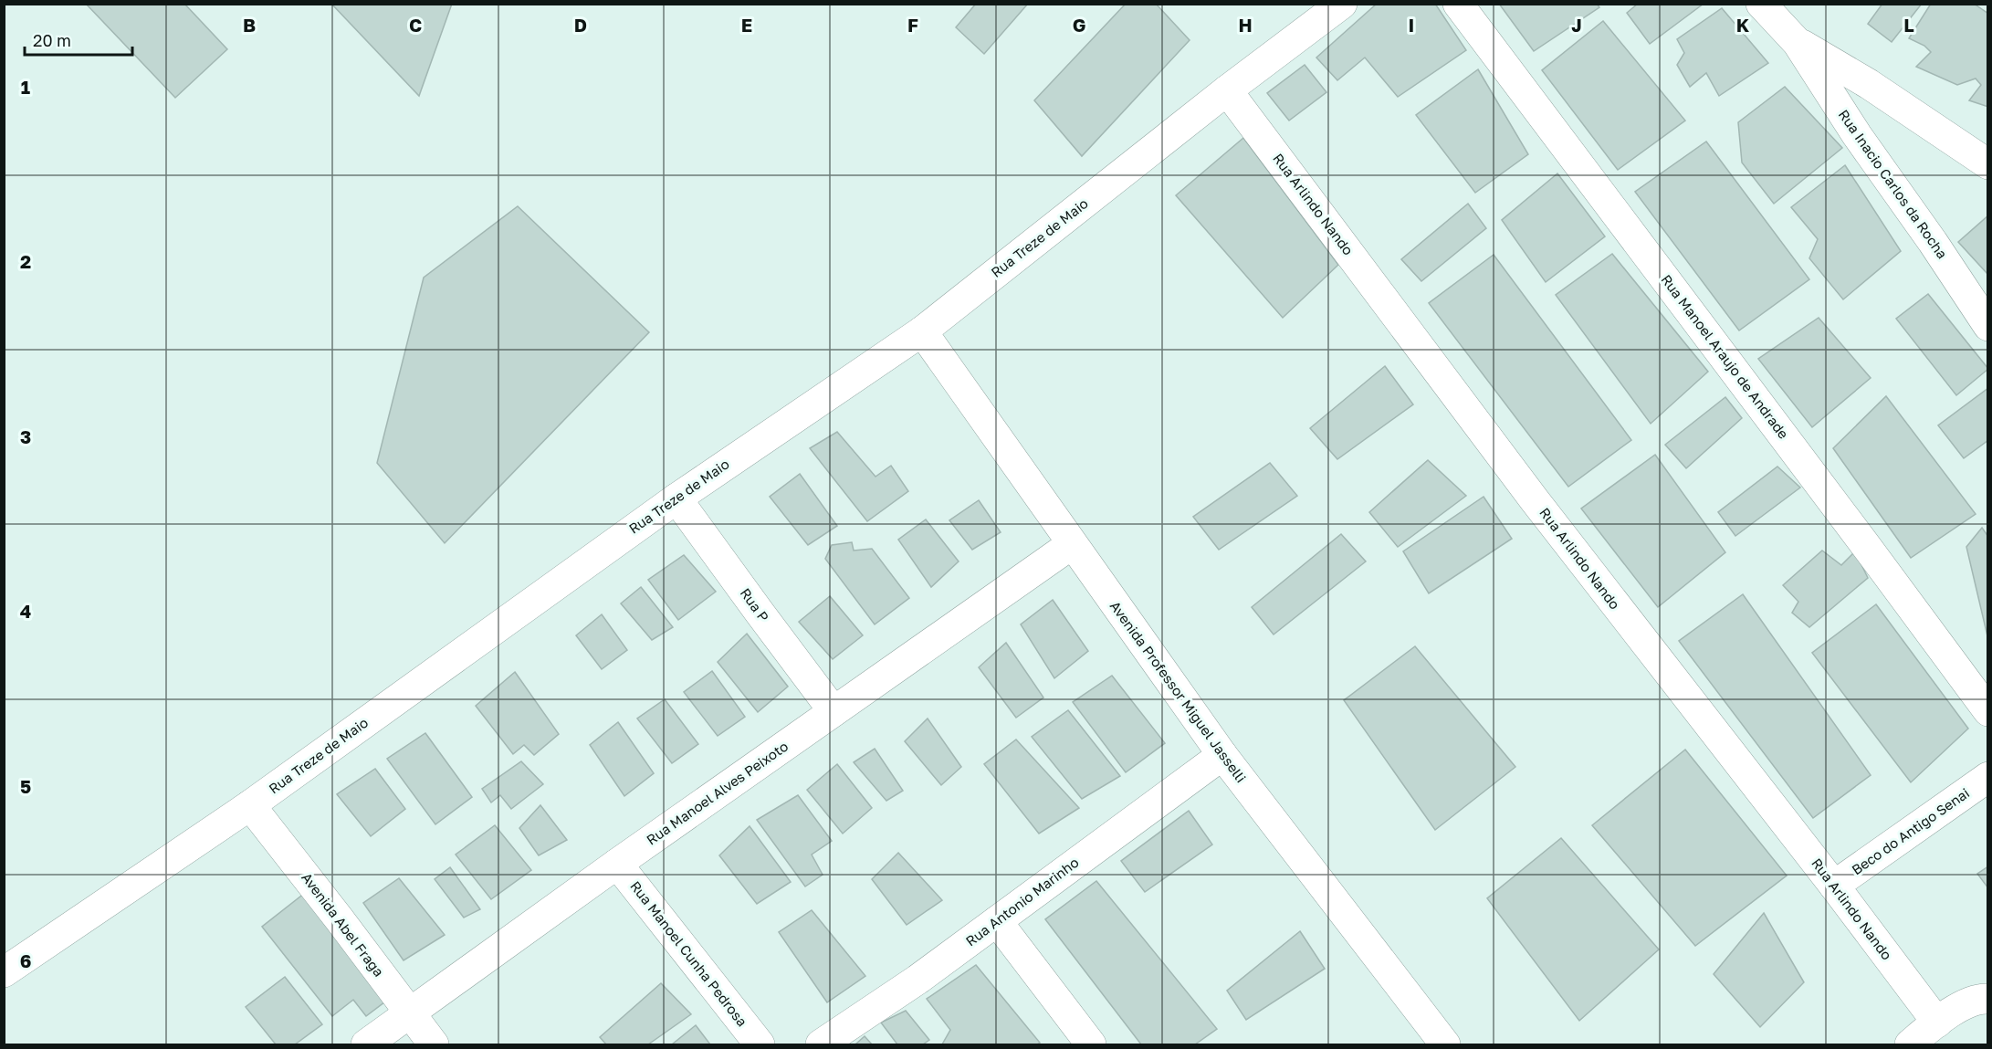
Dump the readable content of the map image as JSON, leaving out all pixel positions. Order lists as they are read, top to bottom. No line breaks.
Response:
{"streets":{"street":["Rua Inacio Carlos da Rocha","Rua Arlindo Nando","Rua Treze de Maio","Rua Manoel Araujo de Andrade","Rua P","Avenida Professor Miguel Jasselli","Rua Manoel Alves Peixoto","Beco do Antigo Senai","Rua Antonio Marinho","Avenida Abel Fraga","Rua Manoel Cunha Pedrosa"]},"crossings":[["Rua Arlindo Nando","Rua Treze de Maio"],["Rua Arlindo Nando","Beco do Antigo Senai"],["Rua Treze de Maio","Rua P"],["Rua Treze de Maio","Avenida Professor Miguel Jasselli"],["Rua Treze de Maio","Avenida Abel Fraga"],["Rua P","Rua Manoel Alves Peixoto"],["Avenida Professor Miguel Jasselli","Rua Manoel Alves Peixoto"],["Avenida Professor Miguel Jasselli","Rua Antonio Marinho"],["Rua Manoel Alves Peixoto","Avenida Abel Fraga"],["Rua Manoel Alves Peixoto","Rua Manoel Cunha Pedrosa"]],"scale_bar":"20 m","grid":{"columns":["B","C","D","E","F","G","H","I","J","K","L"],"rows":["1","2","3","4","5","6"]}}
